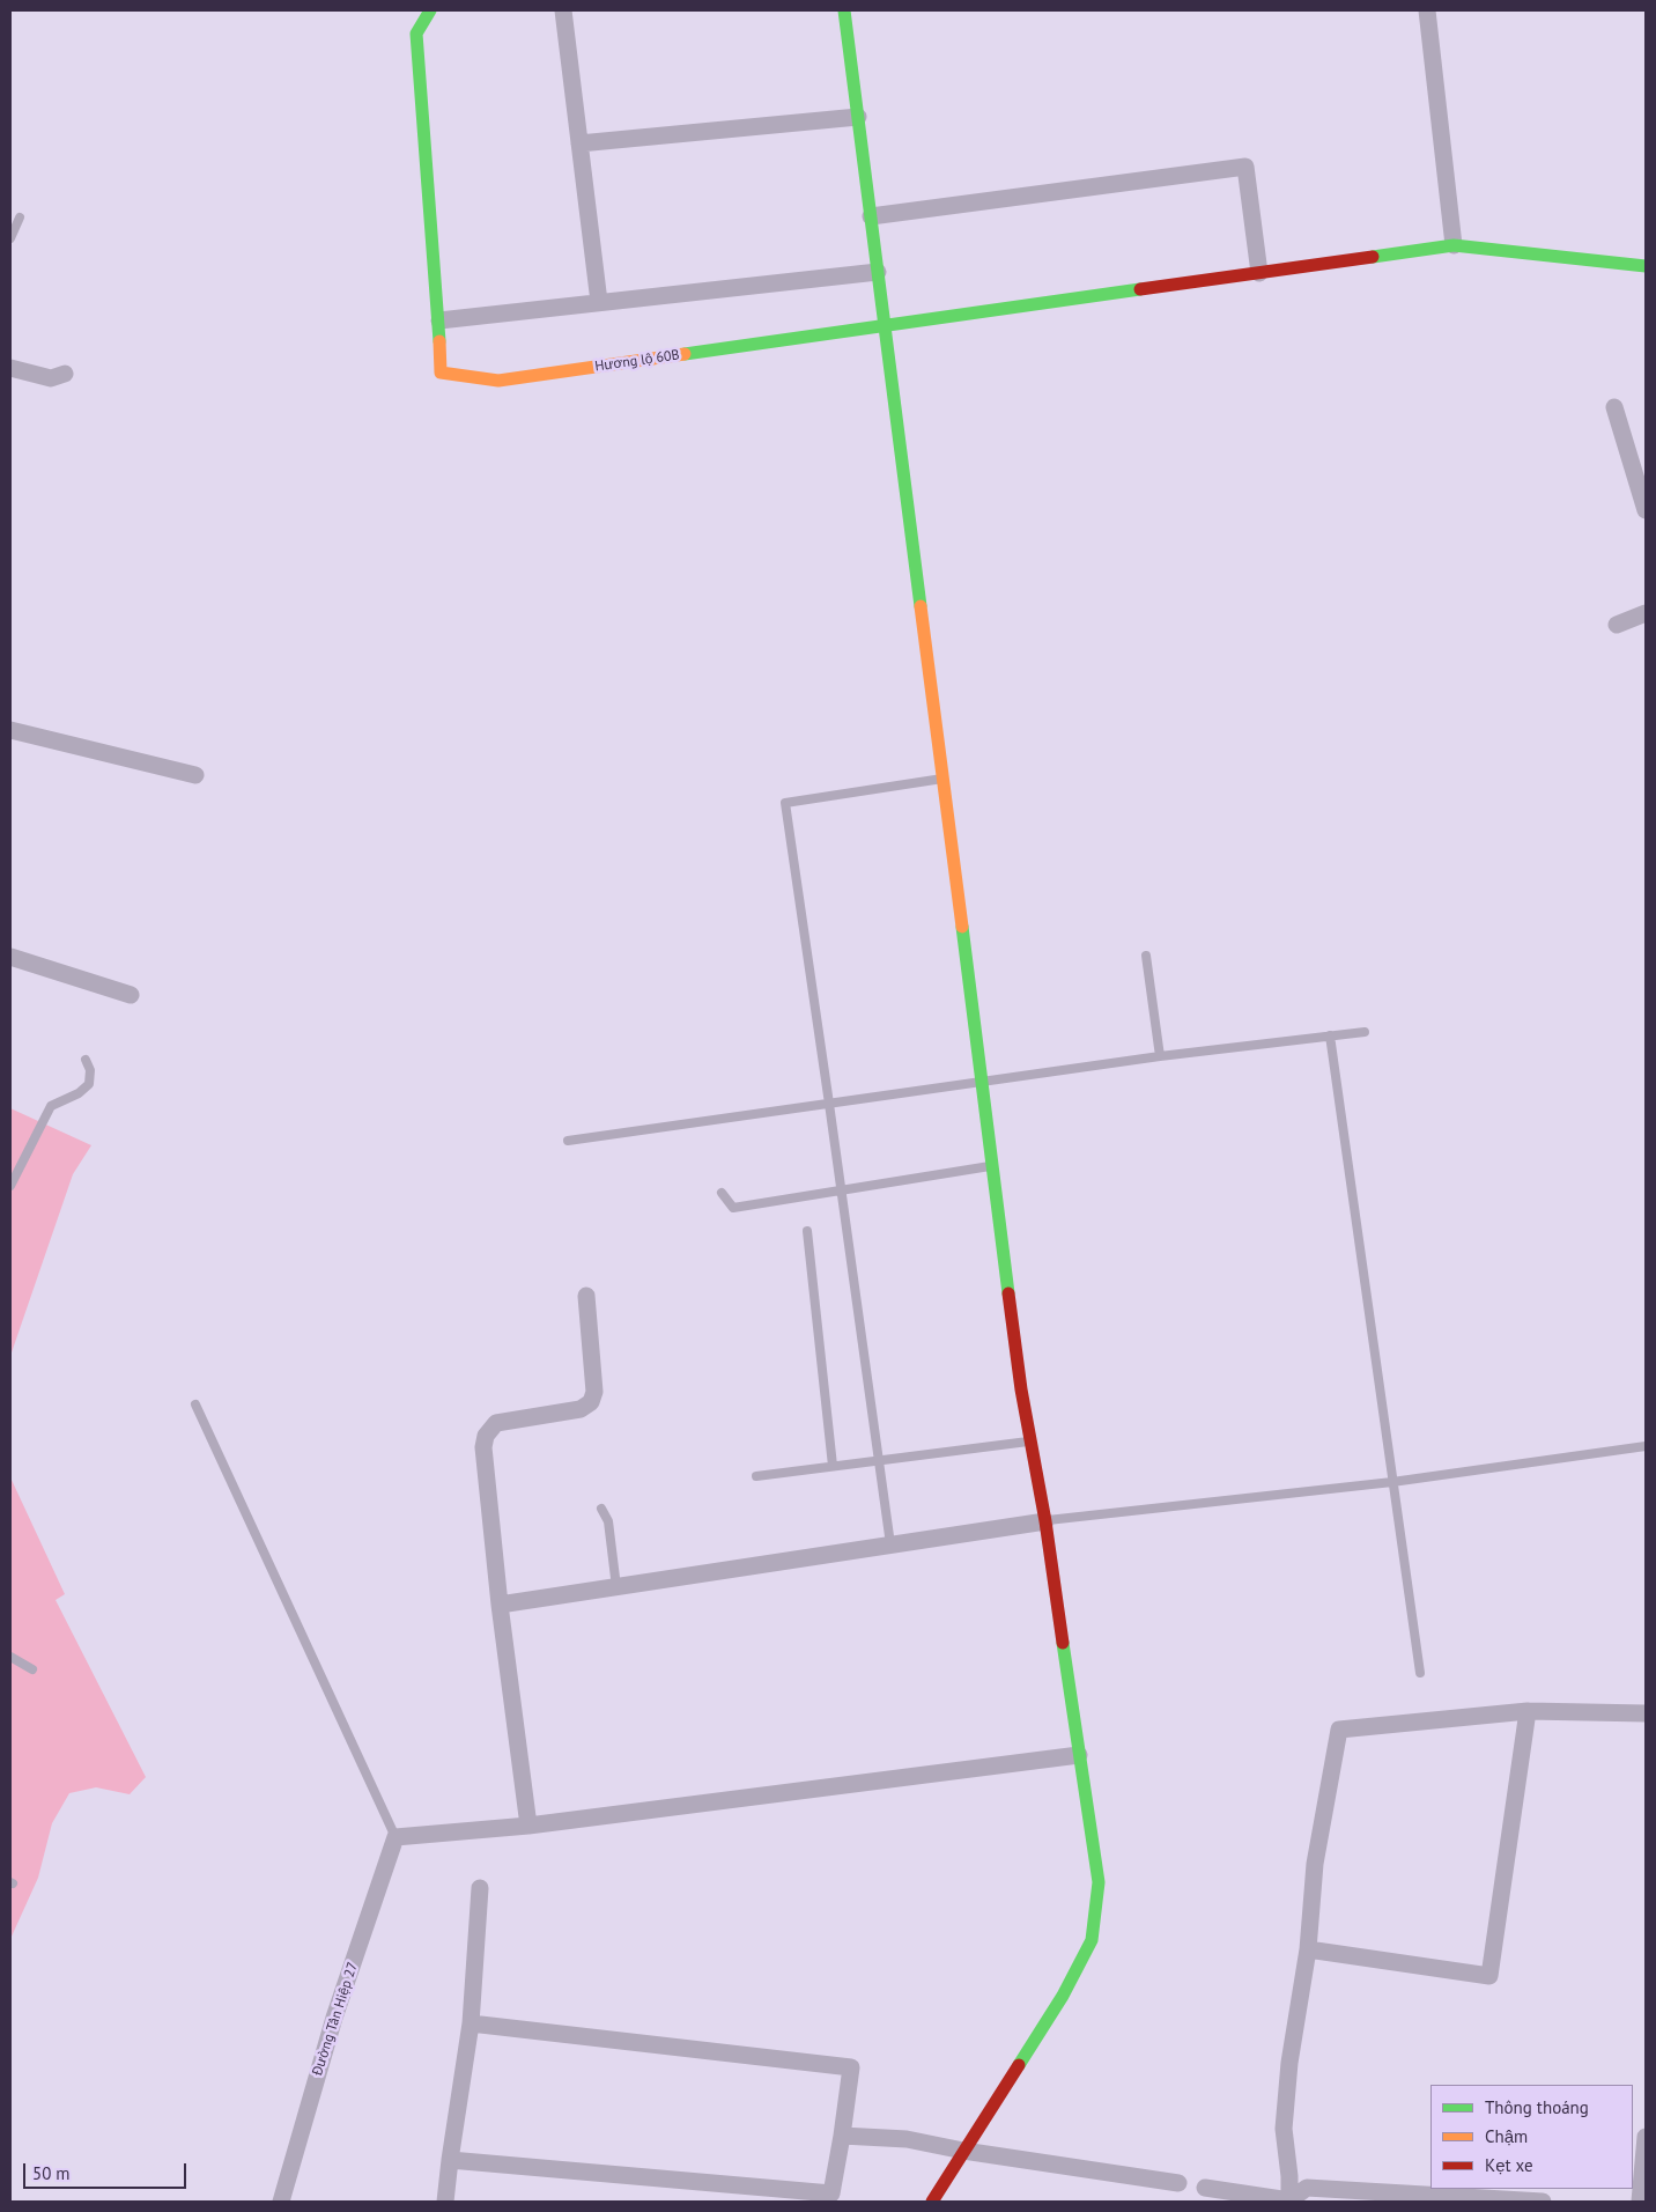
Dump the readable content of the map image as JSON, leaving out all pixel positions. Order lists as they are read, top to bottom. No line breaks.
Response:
{"streets":{"street":["Hương lộ 60B","Đường Tân Hiệp 27"]},"legend":["Thông thoáng","Chậm","Kẹt xe"],"scale_bar":"50 m"}
